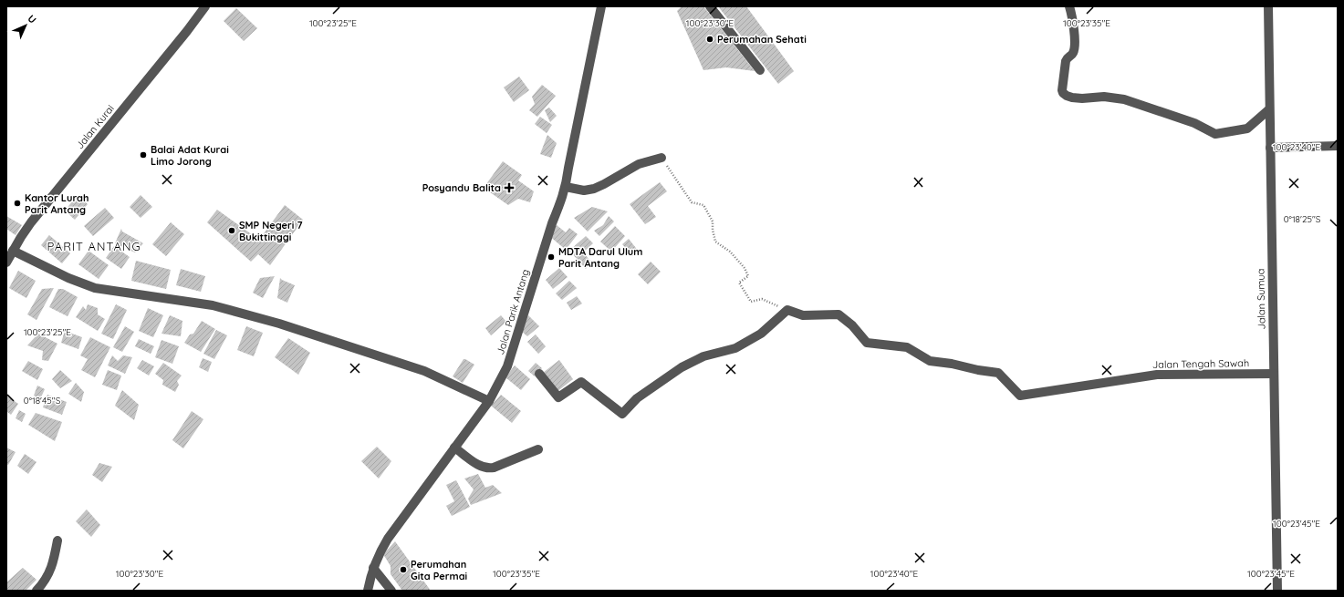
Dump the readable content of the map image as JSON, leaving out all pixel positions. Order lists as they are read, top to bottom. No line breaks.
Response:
{"streets":{"street":["Jalan Kurai","Jalan Sumua","Jalan Parik Antang","Jalan Tengah Sawah"]},"crossings":[["Jalan Sumua","Jalan Tengah Sawah"]],"districts":["PARIT ANTANG"],"places":{"other":["Perumahan Sehati","Balai Adat Kurai Limo Jorong","Kantor Lurah Parit Antang","SMP Negeri 7 Bukittinggi","MDTA Darul Ulum Parit Antang","Perumahan Gita Permai"],"health":["Posyandu Balita"]},"north":"top right","coordinates":["100°23'25\"E","100°23'30\"E","100°23'35\"E","100°23'40\"E","0°18'25\"S","0°18'45\"S","100°23'45\"E"]}
